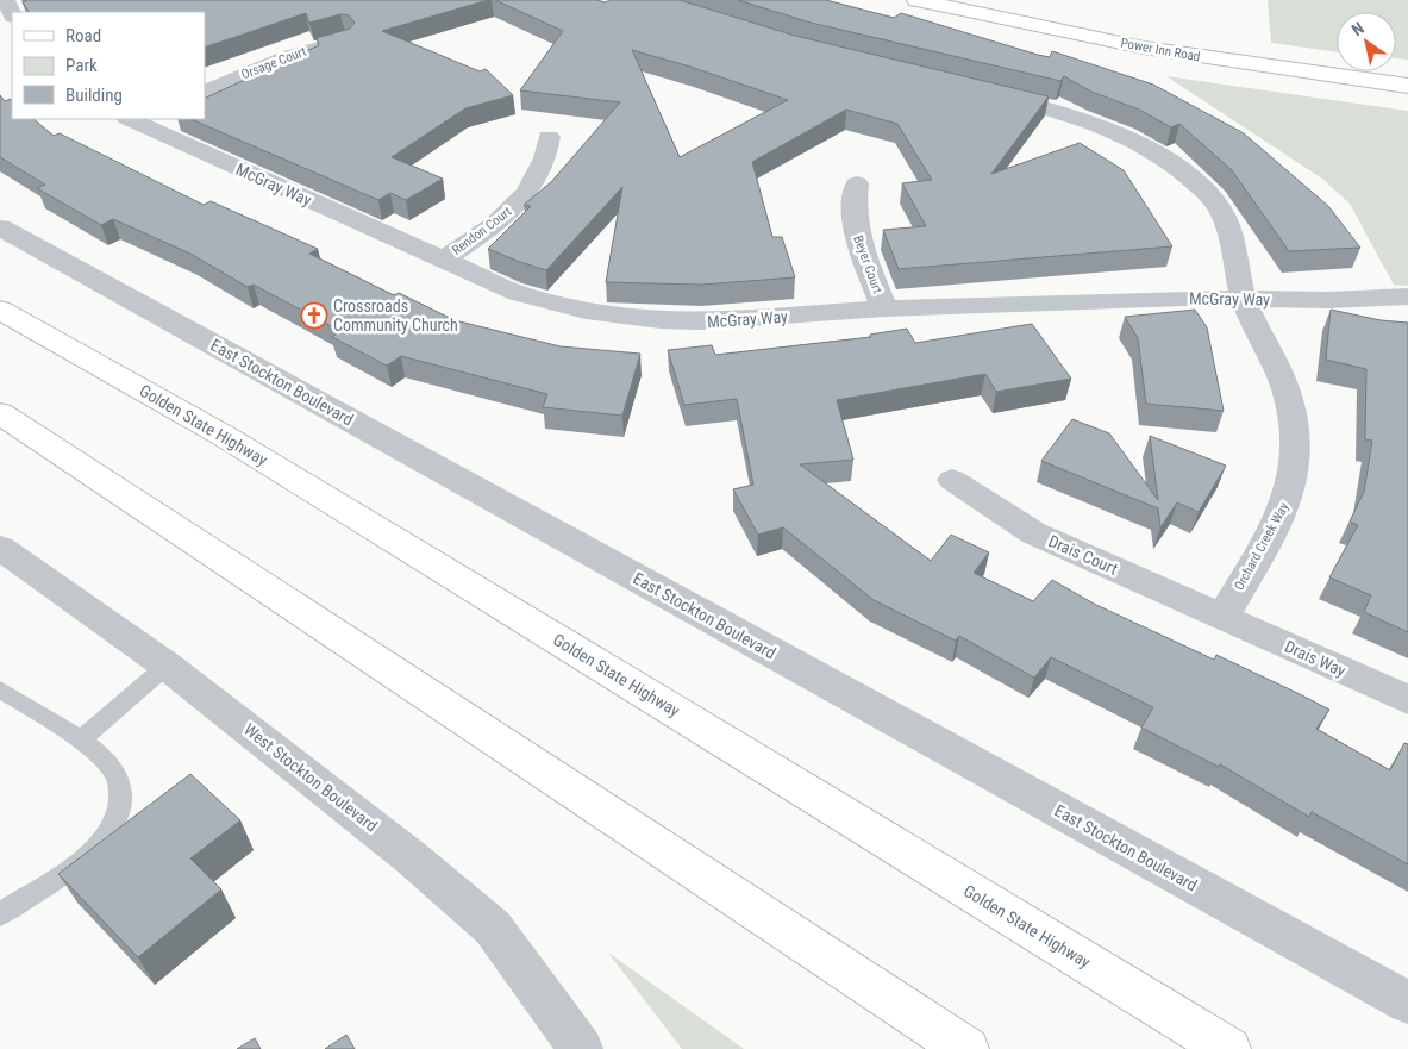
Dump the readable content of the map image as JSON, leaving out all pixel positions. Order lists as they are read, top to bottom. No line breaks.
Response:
{"streets":{"main road":["Power Inn Road","Golden State Highway"],"street":["Orsage Court","McGray Way","Rendon Court","Beyer Court","East Stockton Boulevard","Orchard Creek Way","Drais Court","Drais Way","West Stockton Boulevard"]},"crossings":[["McGray Way","Rendon Court"],["McGray Way","Beyer Court"],["McGray Way","Orchard Creek Way"],["Orchard Creek Way","Drais Court"],["Orchard Creek Way","Drais Way"],["Drais Court","Drais Way"]],"places":{"church":["Crossroads Community Church"]},"legend":["Road","Park","Building"],"north":"top left"}
